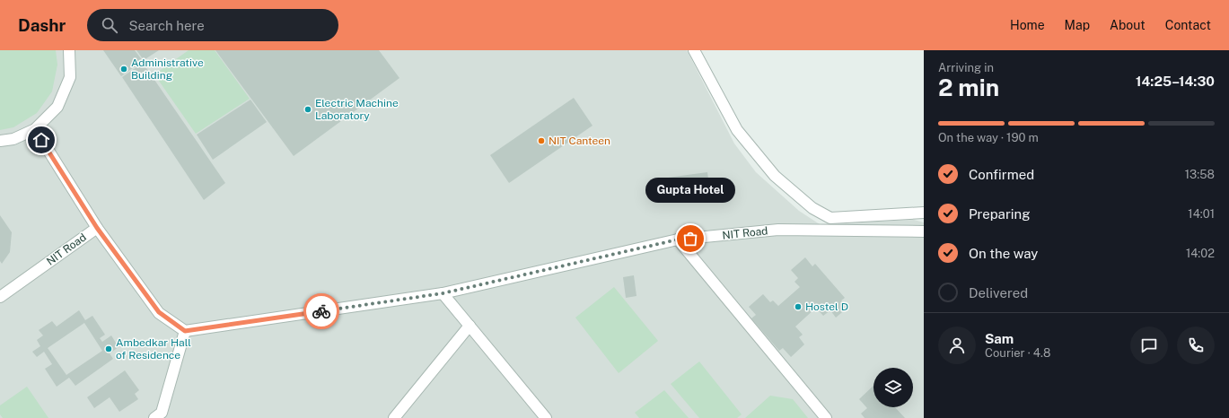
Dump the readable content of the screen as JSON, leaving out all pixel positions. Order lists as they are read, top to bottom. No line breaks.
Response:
{"streets":{"street":["NIT Road"]},"places":["Administrative Building","Electric Machine Laboratory","NIT Canteen","Gupta Hotel","Hostel D","Ambedkar Hall of Residence"],"page":{"header":"Dashr","search":"Search here","nav":["Home","Map","About","Contact"],"heading":["2 min","Arriving in","14:25–14:30"],"panel":["Sam","Courier · 4.8"],"bar":"On the way · 190 m","list":[["Confirmed","13:58"],["Preparing","14:01"],["On the way","14:02"],"Delivered"],"bubble":"Gupta Hotel"}}
